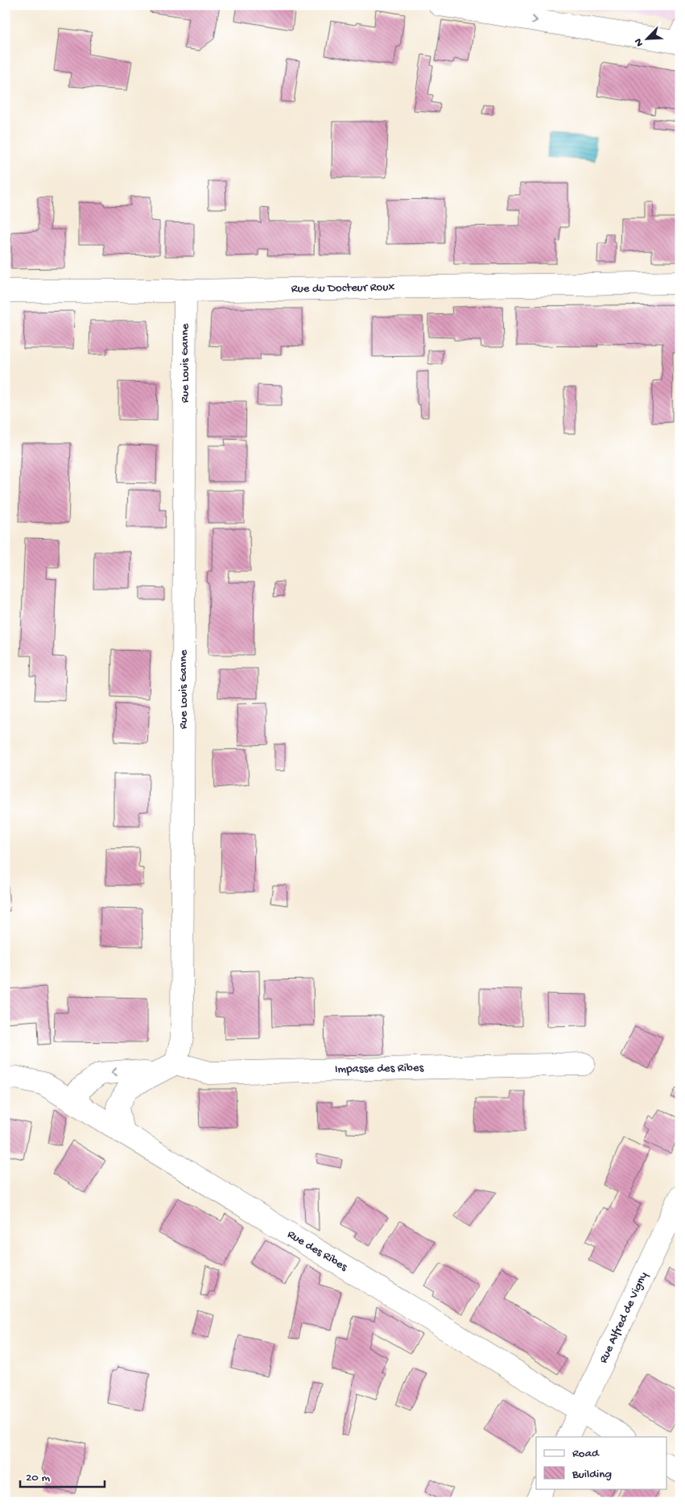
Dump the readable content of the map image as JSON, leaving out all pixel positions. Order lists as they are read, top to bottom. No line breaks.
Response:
{"streets":{"street":["Rue du Docteur Roux","Rue Louis Ganne","Impasse des Ribes","Rue des Ribes","Rue Alfred de Vigny"]},"crossings":[["Rue du Docteur Roux","Rue Louis Ganne"],["Rue Louis Ganne","Impasse des Ribes"],["Rue des Ribes","Rue Alfred de Vigny"]],"legend":["Road","Building"],"scale_bar":"20 m","north":"bottom left"}
